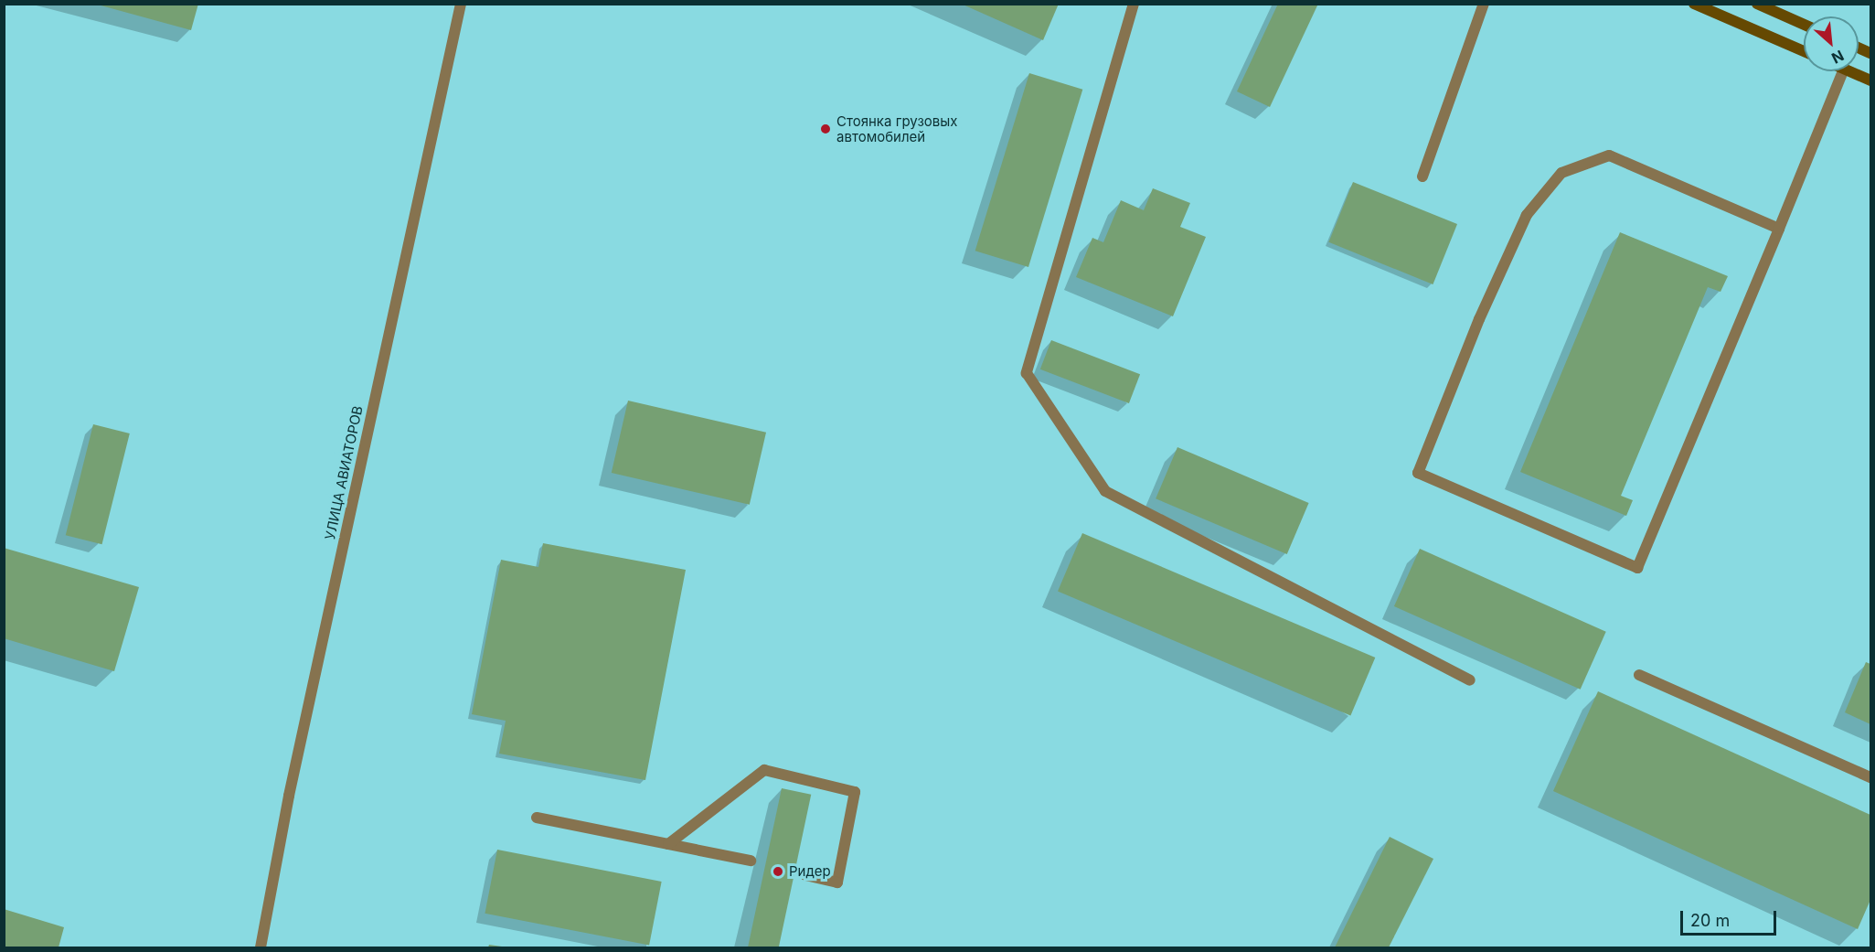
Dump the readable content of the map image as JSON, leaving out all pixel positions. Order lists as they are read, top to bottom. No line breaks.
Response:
{"streets":{"street":["УЛИЦА АВИАТОРОВ"]},"places":["Стоянка грузовых автомобилей","Ридер"],"scale_bar":"20 m","north":"bottom right"}
